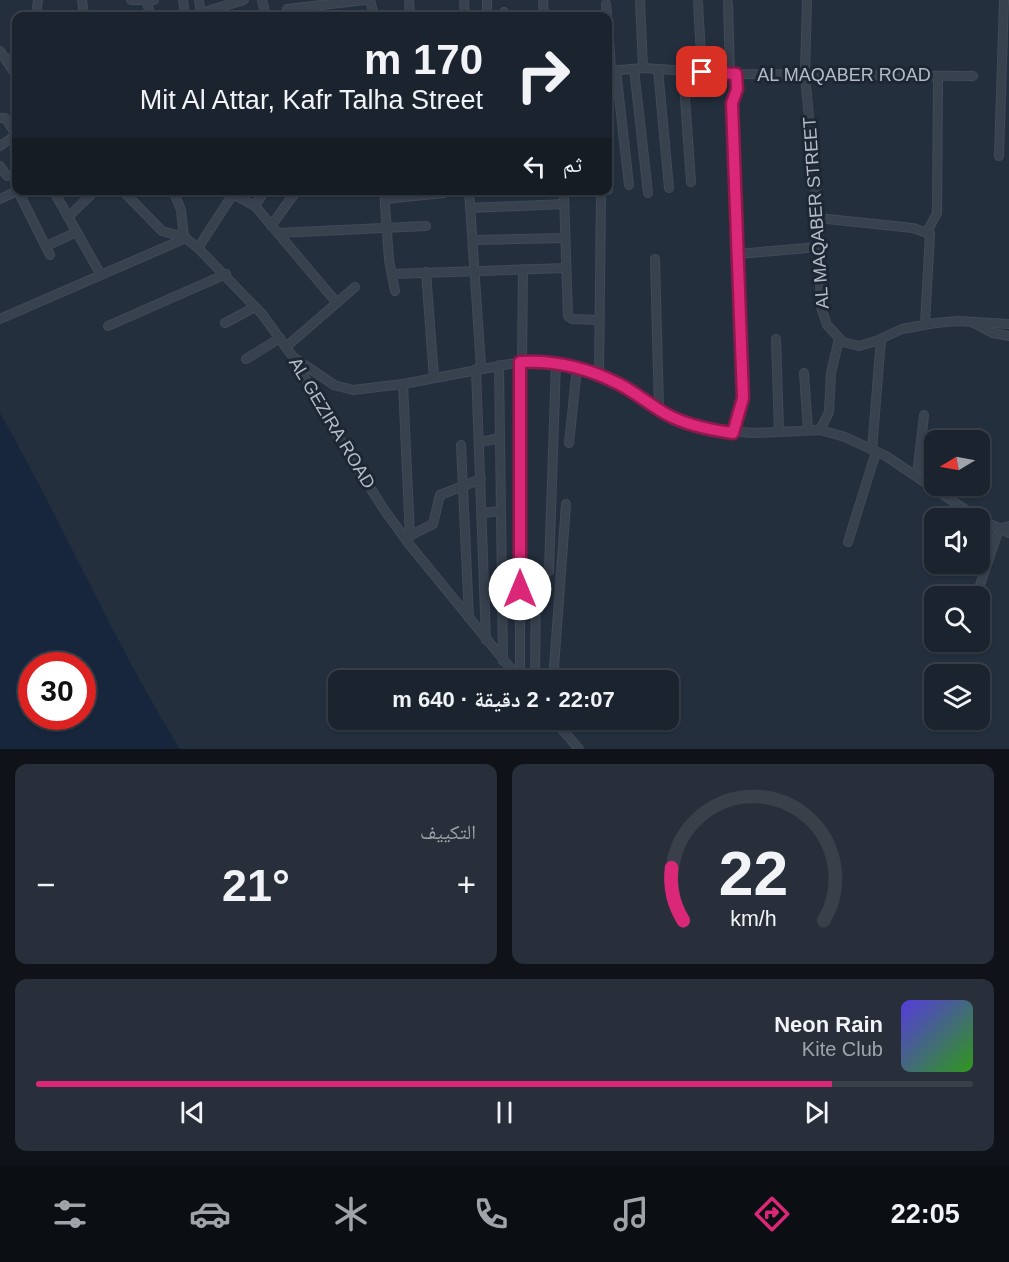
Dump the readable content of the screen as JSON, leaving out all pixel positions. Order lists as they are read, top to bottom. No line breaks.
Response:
{"streets":{"street":["AL MAQABER ROAD","AL MAQABER STREET","AL GEZIRA ROAD"]},"crossings":[["AL MAQABER ROAD","AL MAQABER STREET"]],"north":"left","page":{"turn":["170 m","Mit Al Attar, Kafr Talha Street"],"then":"ثم","limit":"30","trip":"22:07 · 2 دقيقة · 640 m","tile":"التكييف","heat":["−","21°","+"],"song":["Neon Rain","Kite Club"],"tabs":"22:05","gauge":["22","km/h"]}}
